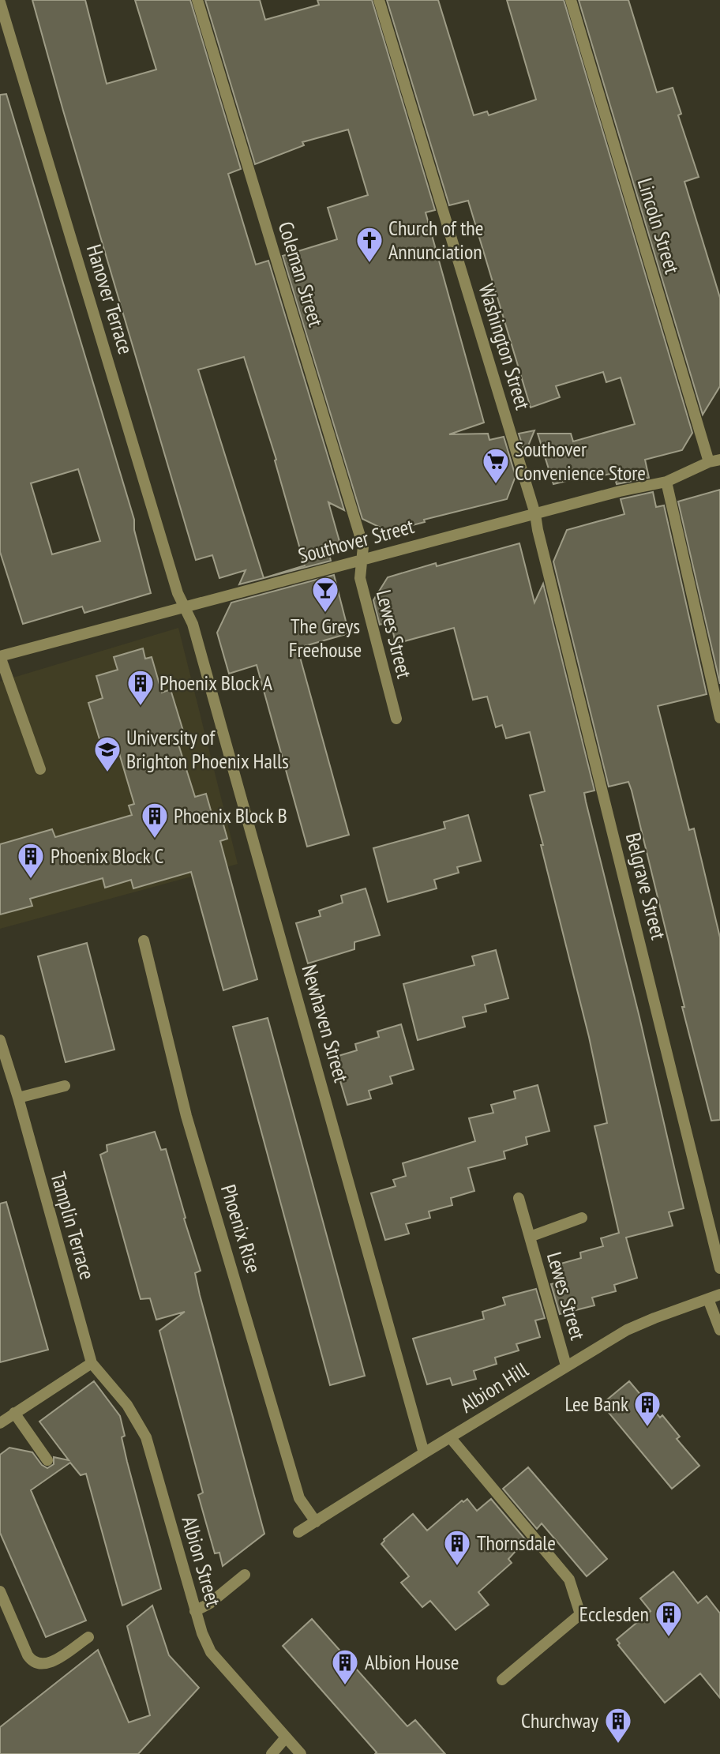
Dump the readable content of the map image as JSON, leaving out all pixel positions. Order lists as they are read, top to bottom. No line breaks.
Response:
{"streets":{"street":["Lincoln Street","Coleman Street","Hanover Terrace","Washington Street","Southover Street","Lewes Street","Belgrave Street","Newhaven Street","Tamplin Terrace","Phoenix Rise","Albion Hill","Albion Street"]},"crossings":[["Lincoln Street","Southover Street"],["Coleman Street","Southover Street"],["Coleman Street","Lewes Street"],["Hanover Terrace","Southover Street"],["Hanover Terrace","Newhaven Street"],["Washington Street","Southover Street"],["Washington Street","Belgrave Street"],["Southover Street","Lewes Street"],["Southover Street","Belgrave Street"],["Southover Street","Newhaven Street"],["Lewes Street","Albion Hill"],["Newhaven Street","Albion Hill"],["Tamplin Terrace","Albion Street"],["Phoenix Rise","Albion Hill"]],"places":{"church":["Church of the Annunciation"],"supermarket":["Southover Convenience Store"],"bar":["The Greys Freehouse"],"building":["Phoenix Block A","Phoenix Block B","Phoenix Block C","Lee Bank","Thornsdale","Ecclesden","Albion House","Churchway"],"school or university":["University of Brighton Phoenix Halls"]}}
